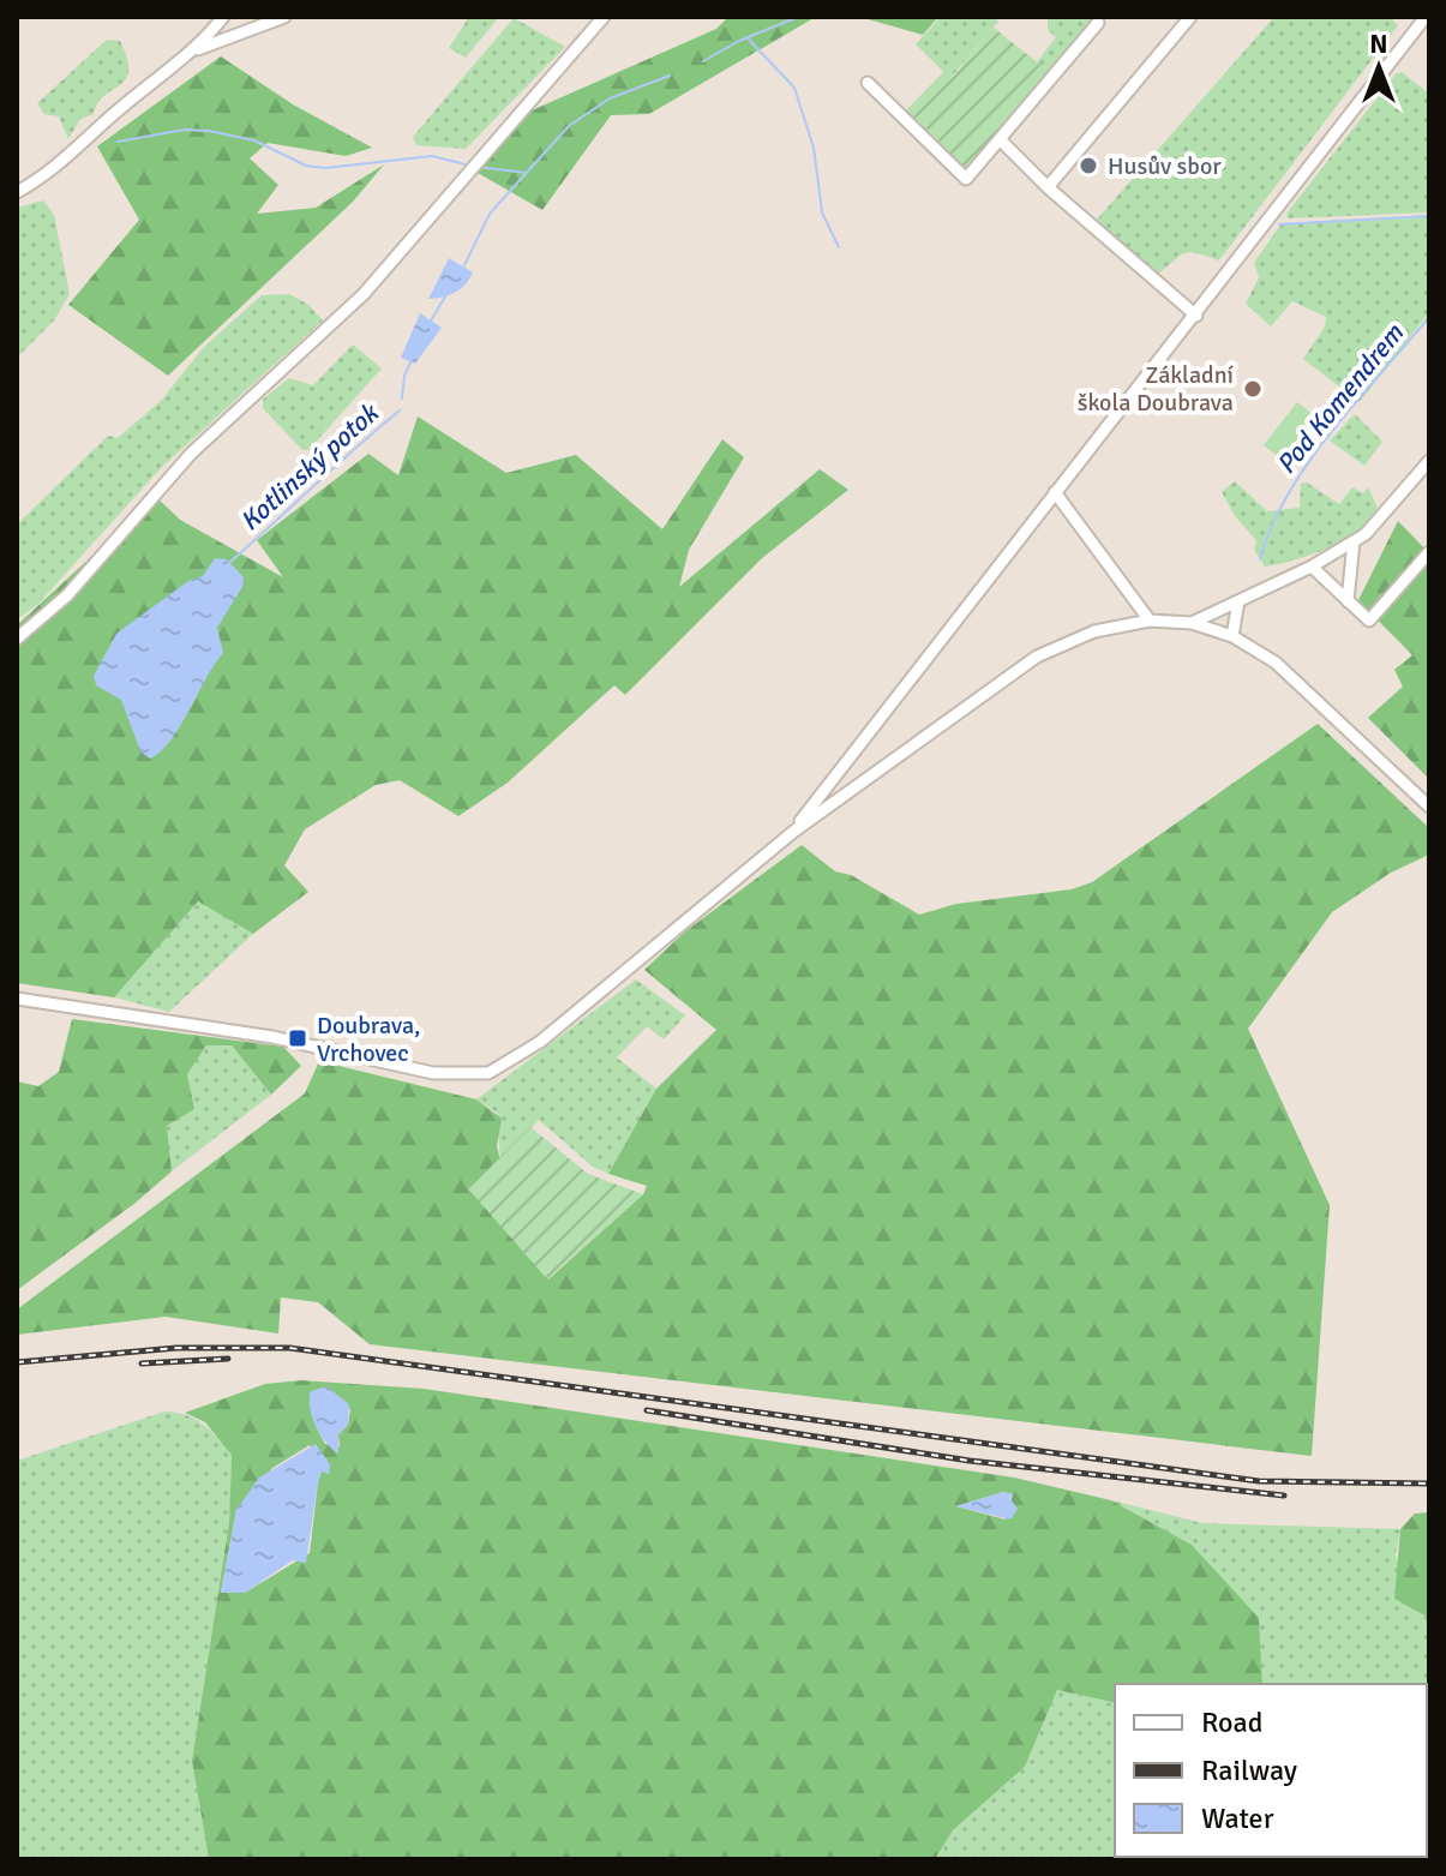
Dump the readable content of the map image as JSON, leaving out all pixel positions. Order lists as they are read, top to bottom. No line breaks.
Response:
{"water":["Pod Komendrem","Kotlinský potok"],"places":{"other":["Husův sbor","Základní škola Doubrava"],"transit":["Doubrava, Vrchovec"]},"legend":["Road","Railway","Water"],"north":"top"}
